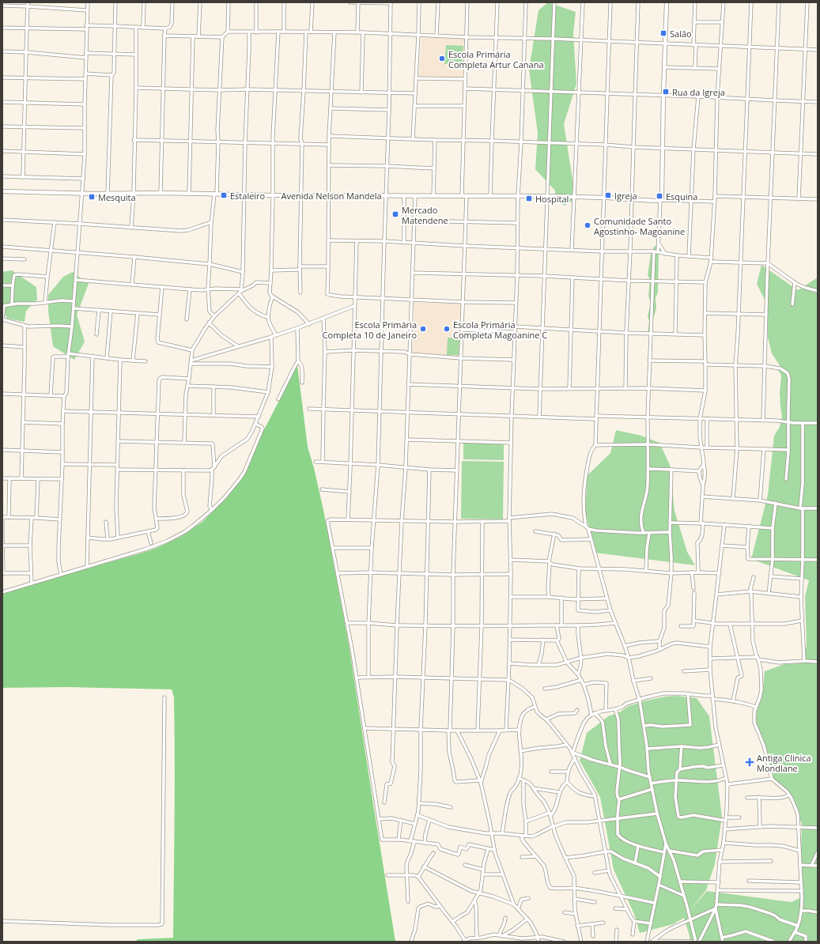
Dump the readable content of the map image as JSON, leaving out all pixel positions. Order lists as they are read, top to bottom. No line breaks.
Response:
{"streets":{"street":["Avenida Nelson Mandela"]},"places":{"transit":["Salão","Rua da Igreja","Estaleiro","Igreja","Esquina","Mesquita","Hospital","Mercado Matendene"],"other":["Escola Primária Completa Artur Canana","Comunidade Santo Agostinho- Magoanine","Escola Primária Completa 10 de Janeiro","Escola Primária Completa Magoanine C"],"health":["Antiga Clínica Mondlane"]}}
